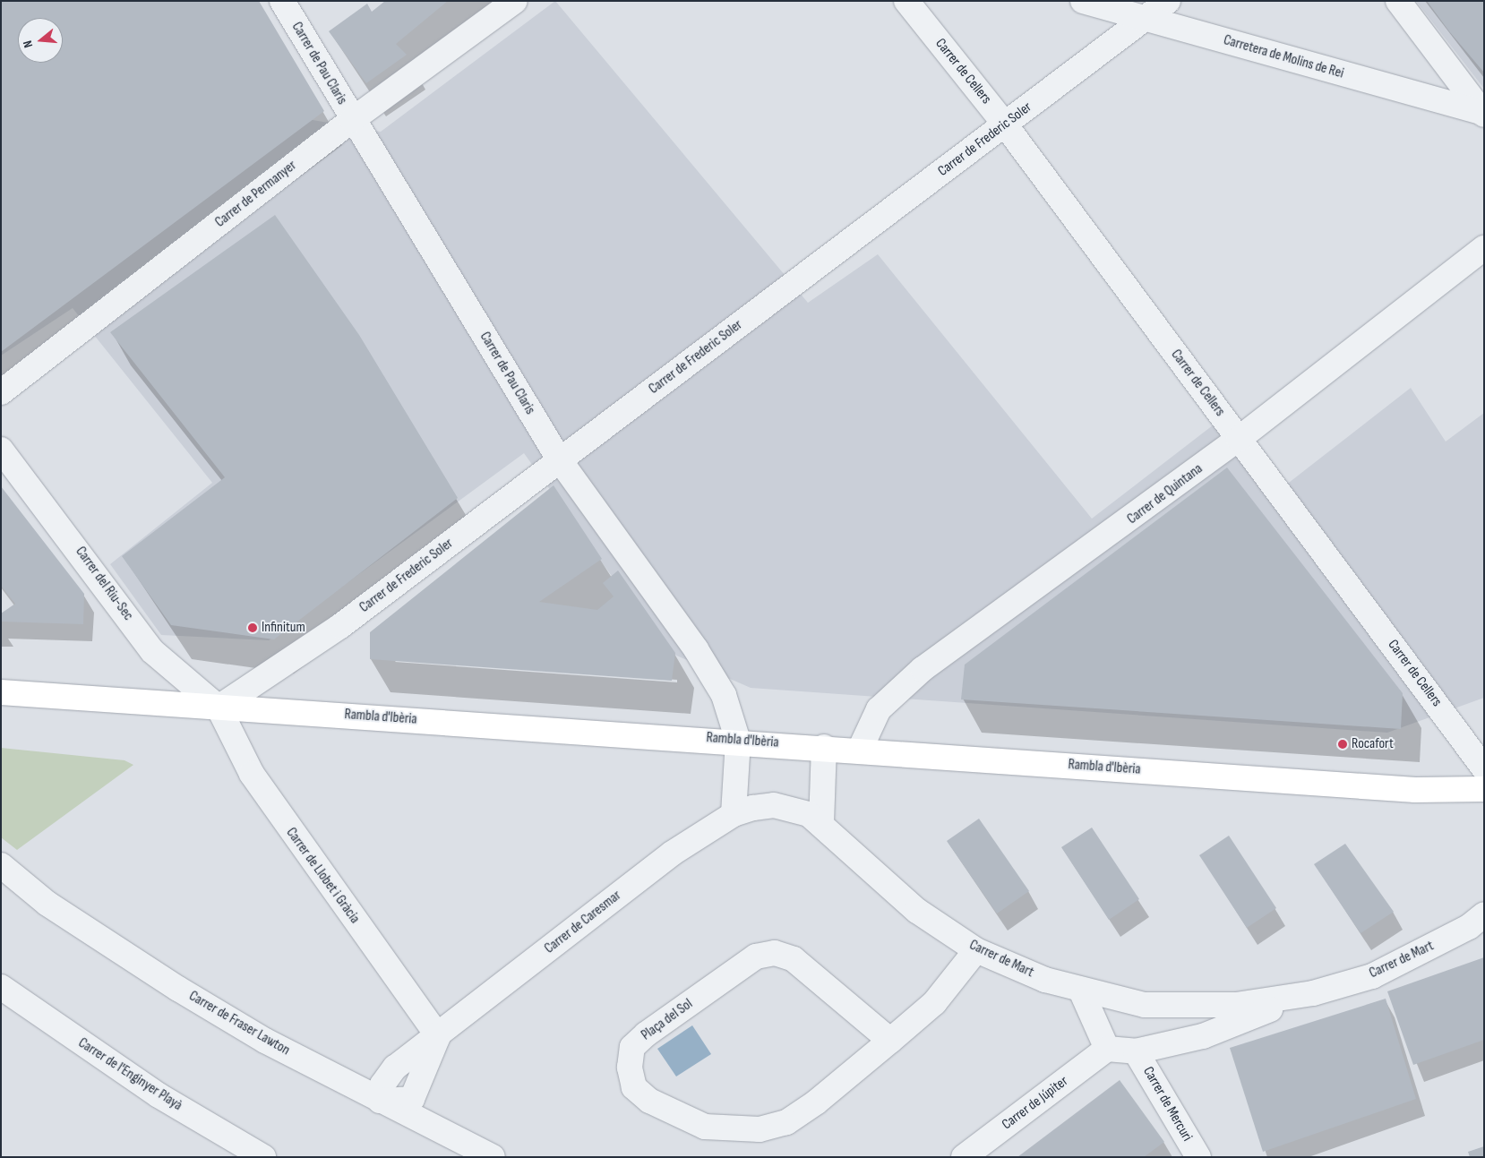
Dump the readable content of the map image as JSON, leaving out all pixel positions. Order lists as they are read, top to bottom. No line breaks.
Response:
{"streets":{"main road":["Rambla d'Ibèria"],"street":["Carretera de Molins de Rei","Carrer de Pau Claris","Carrer de Cellers","Carrer de Frederic Soler","Carrer de Permanyer","Carrer de Quintana","Carrer del Riu-Sec","Carrer de Llobet i Gràcia","Carrer de Caresmar","Carrer de Mart","Plaça del Sol","Carrer de Fraser Lawton","Carrer de l'Enginyer Playà","Carrer de Júpiter","Carrer de Mercuri"]},"crossings":[["Carretera de Molins de Rei","Carrer de Frederic Soler"],["Carrer de Pau Claris","Carrer de Frederic Soler"],["Carrer de Pau Claris","Carrer de Permanyer"],["Carrer de Pau Claris","Rambla d'Ibèria"],["Carrer de Cellers","Carrer de Frederic Soler"],["Carrer de Cellers","Carrer de Quintana"],["Carrer de Frederic Soler","Carrer del Riu-Sec"],["Carrer de Frederic Soler","Rambla d'Ibèria"],["Carrer de Frederic Soler","Carrer de Llobet i Gràcia"],["Carrer de Quintana","Rambla d'Ibèria"],["Carrer del Riu-Sec","Rambla d'Ibèria"],["Carrer del Riu-Sec","Carrer de Llobet i Gràcia"],["Rambla d'Ibèria","Carrer de Llobet i Gràcia"],["Carrer de Llobet i Gràcia","Carrer de Caresmar"],["Carrer de Caresmar","Carrer de Mart"],["Carrer de Caresmar","Carrer de Fraser Lawton"],["Carrer de Mart","Plaça del Sol"],["Carrer de Mart","Carrer de Mercuri"]],"places":["Infinitum","Rocafort"],"north":"left"}
